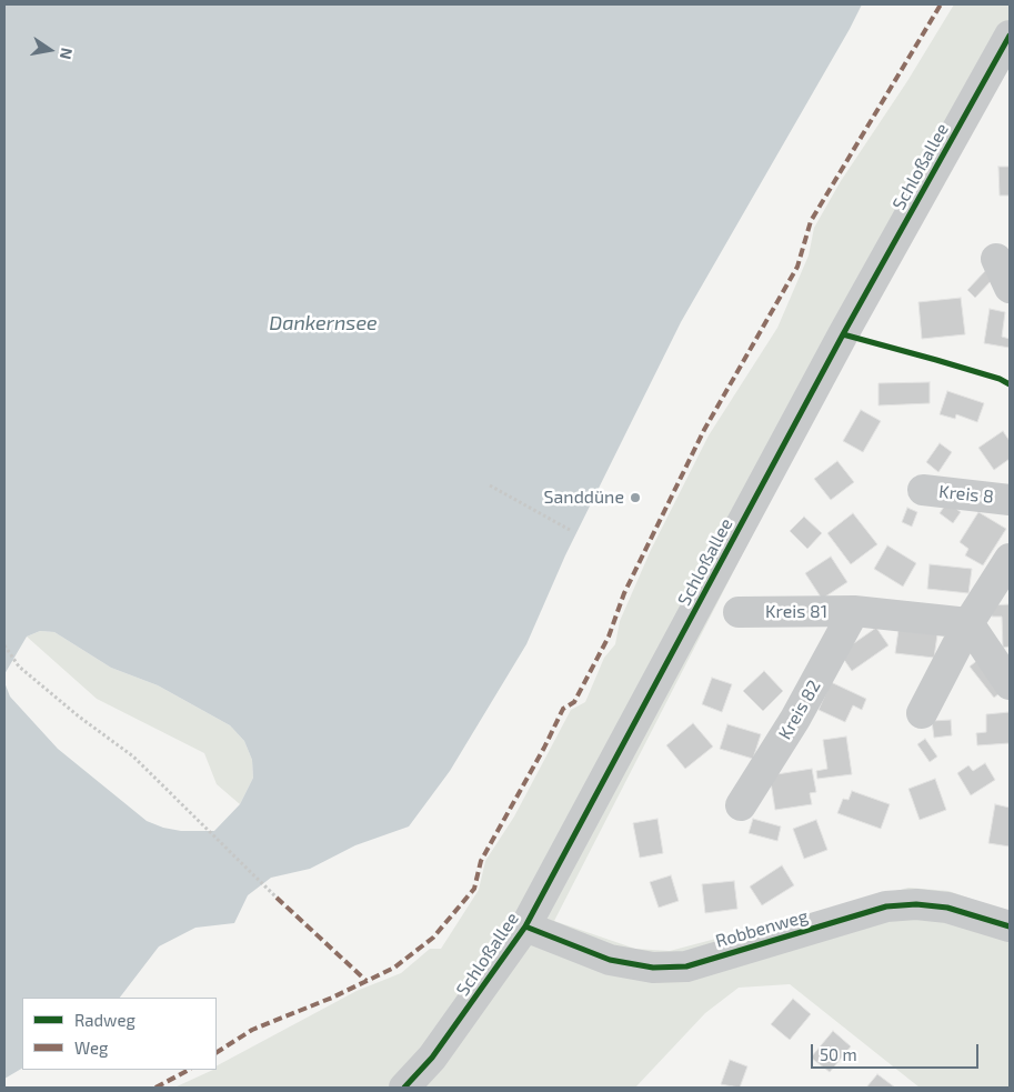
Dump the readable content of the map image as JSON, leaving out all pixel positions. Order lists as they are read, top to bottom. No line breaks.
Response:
{"streets":{"street":["Schloßallee","Kreis 8","Kreis 81","Kreis 82","Robbenweg"]},"crossings":[["Schloßallee","Robbenweg"],["Kreis 81","Kreis 82"]],"water":["Dankernsee"],"places":["Sanddüne"],"legend":["Radweg","Weg"],"scale_bar":"50 m","north":"right"}
